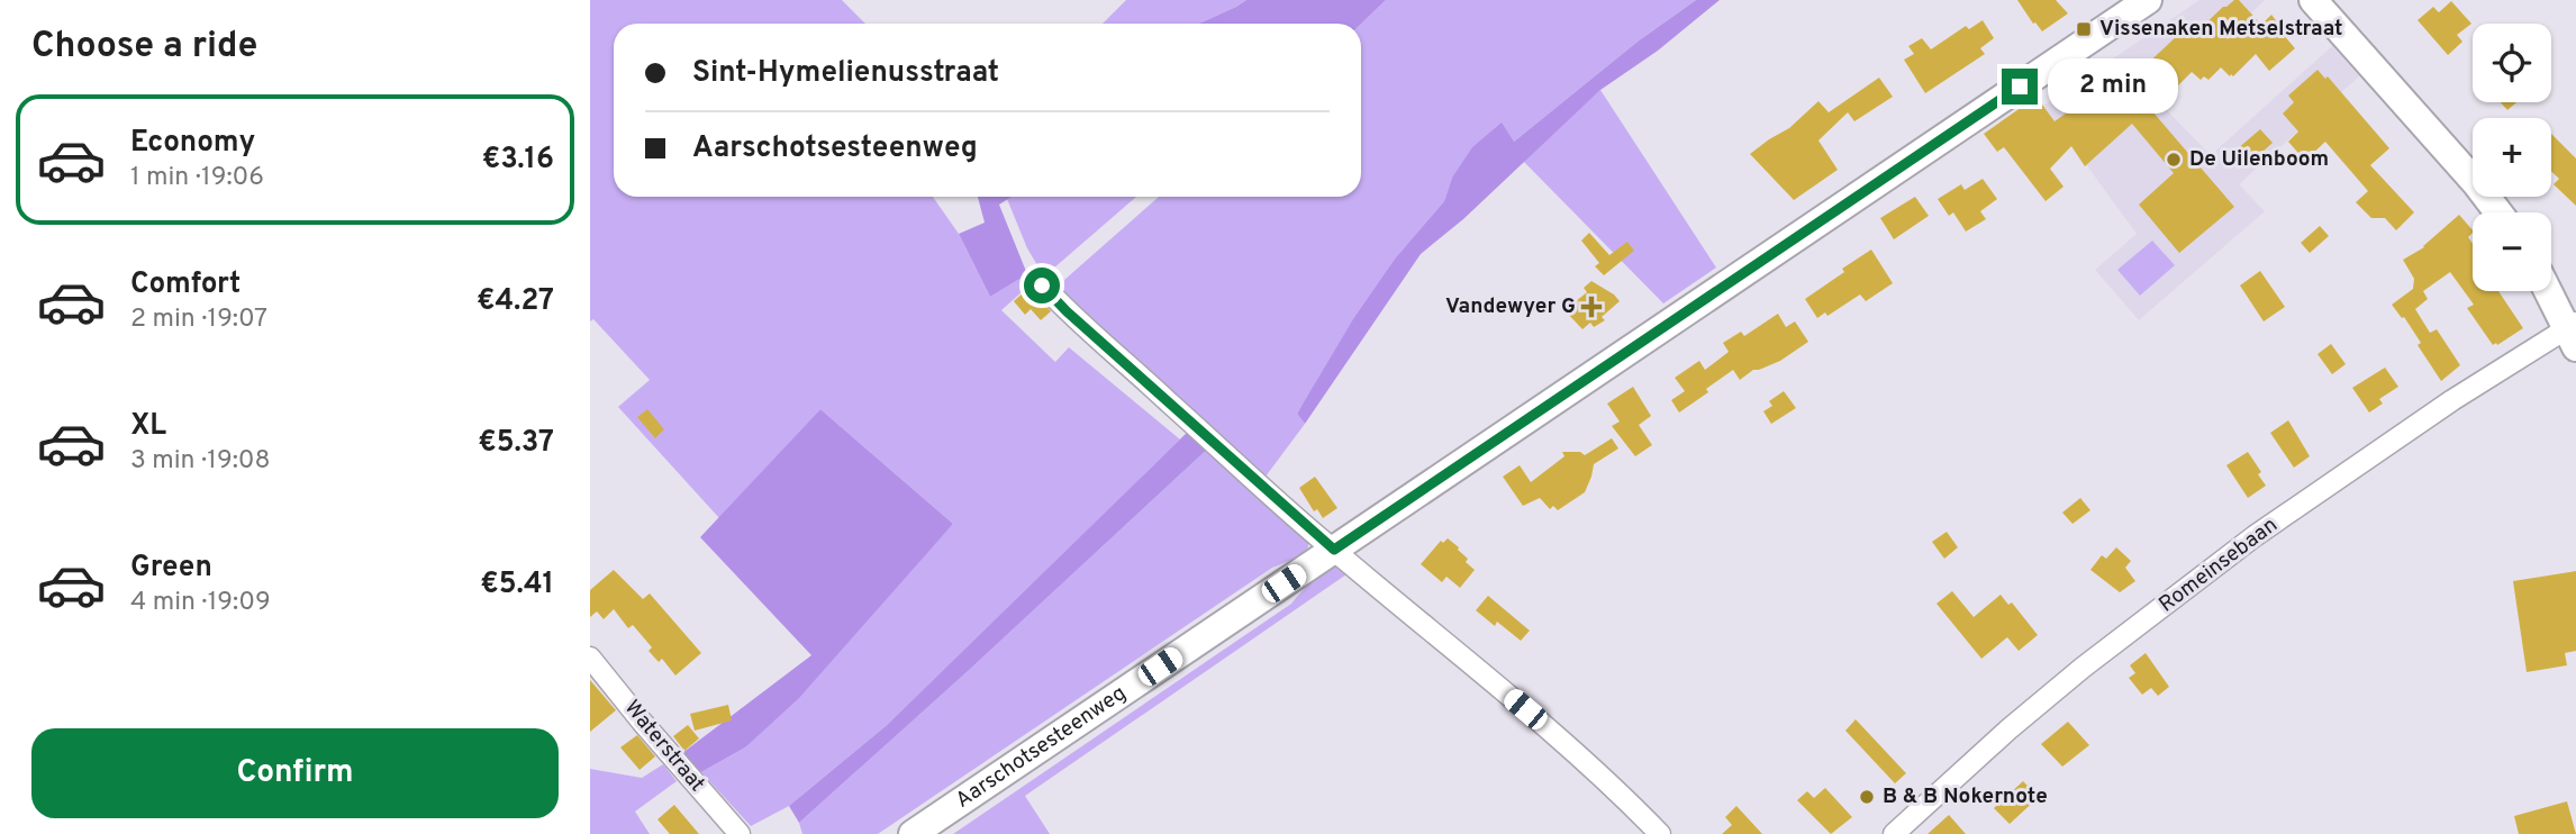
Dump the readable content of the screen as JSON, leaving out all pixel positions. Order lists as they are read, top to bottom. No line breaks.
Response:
{"streets":{"main road":["Aarschotsesteenweg"],"street":["Romeinsebaan","Waterstraat"]},"places":{"transit":["Vissenaken Metselstraat"],"other":["De Uilenboom","B & B Nokernote"],"health":["Vandewyer G"]},"page":{"heading":"Choose a ride","map_buttons":["+","−"],"banner":["Sint-Hymelienusstraat","Aarschotsesteenweg"],"bubble":"2 min","list":[{"name":"Economy","note":"1 min · 19:06","value":"€3.16"},{"name":"Comfort","note":"2 min · 19:07","value":"€4.27"},{"name":"XL","note":"3 min · 19:08","value":"€5.37"},{"name":"Green","note":"4 min · 19:09","value":"€5.41"}],"buttons":"Confirm"}}
